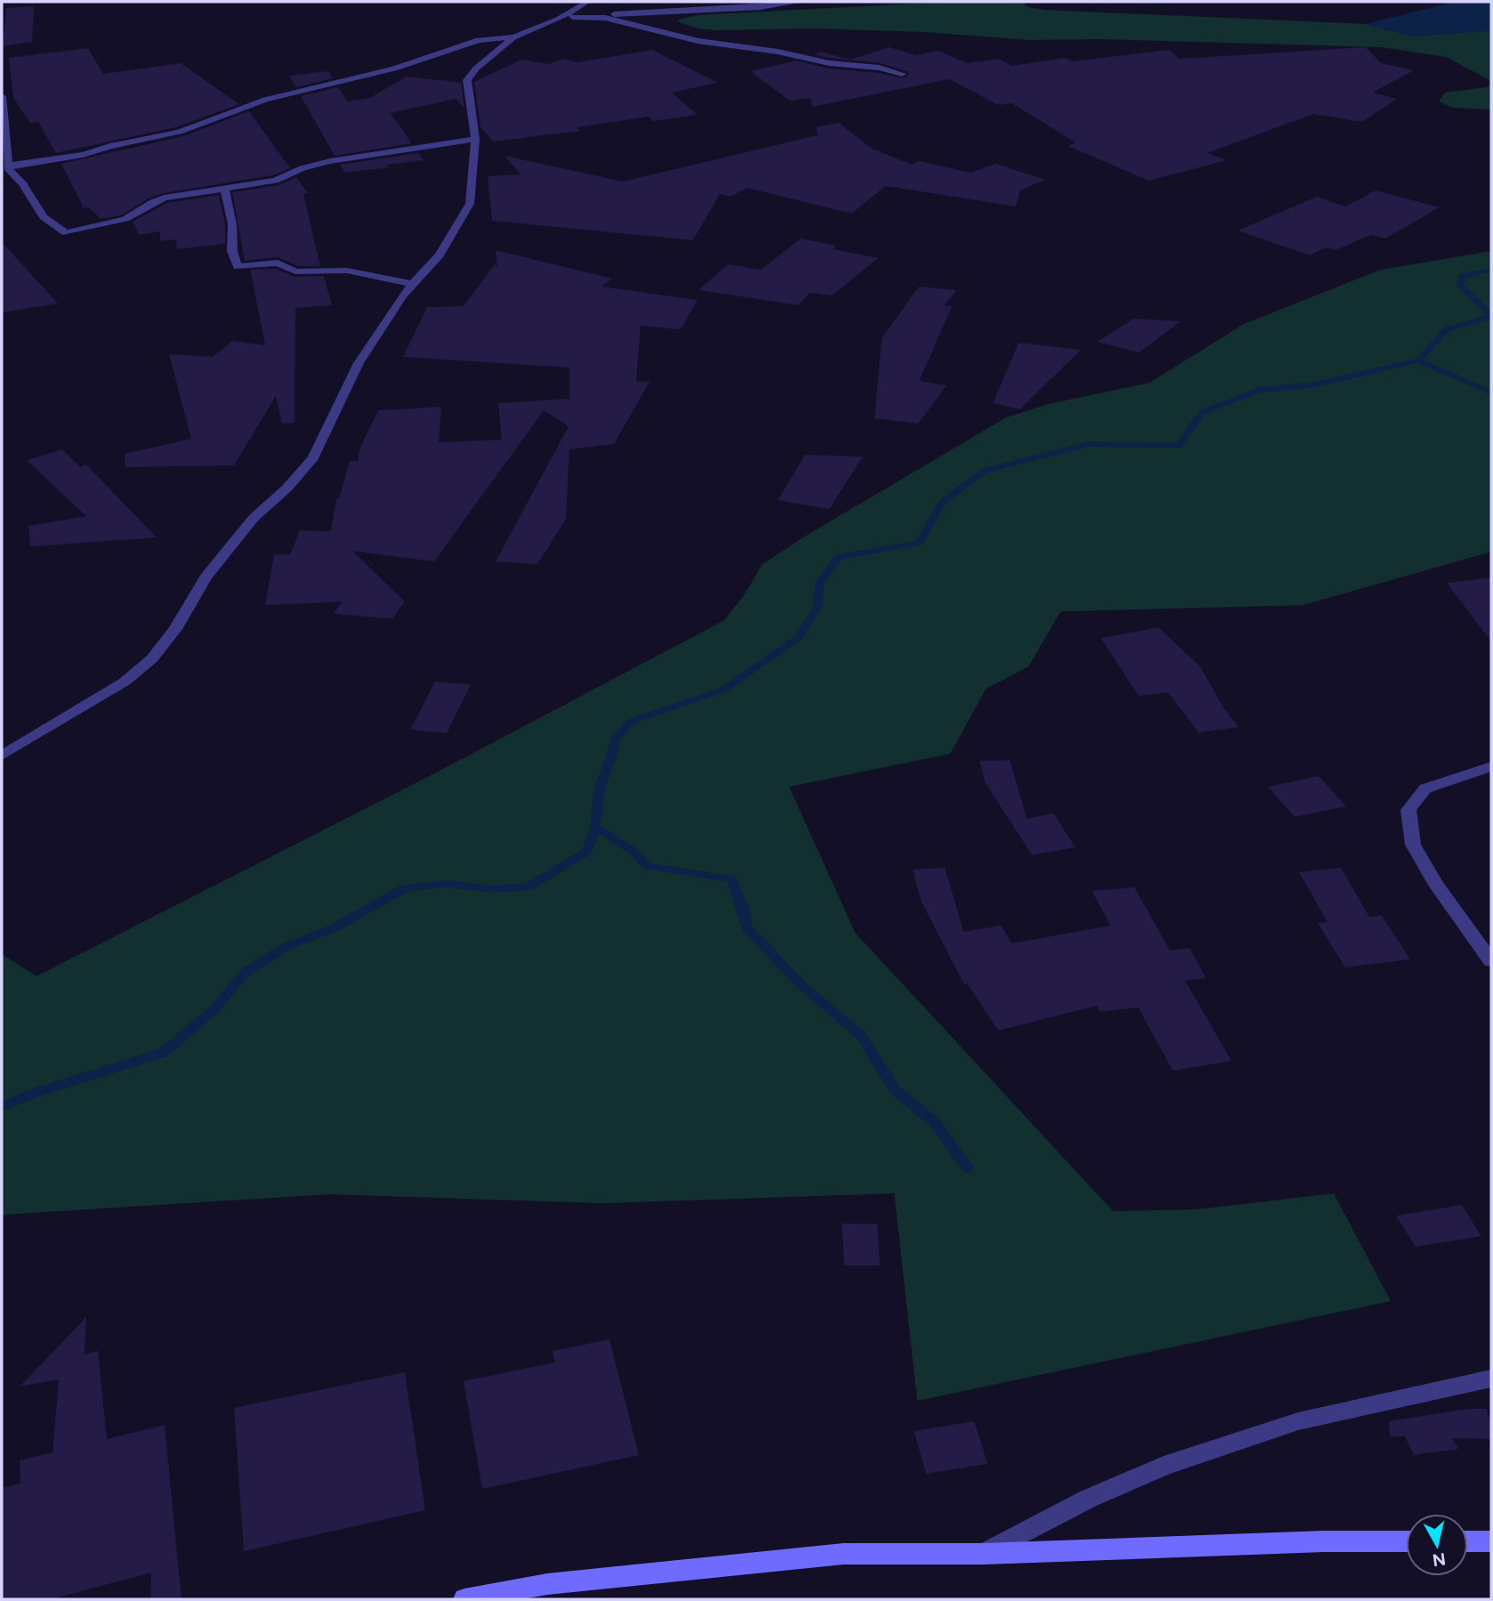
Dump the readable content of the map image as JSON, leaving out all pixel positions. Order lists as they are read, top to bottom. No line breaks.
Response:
{"north":"bottom"}
